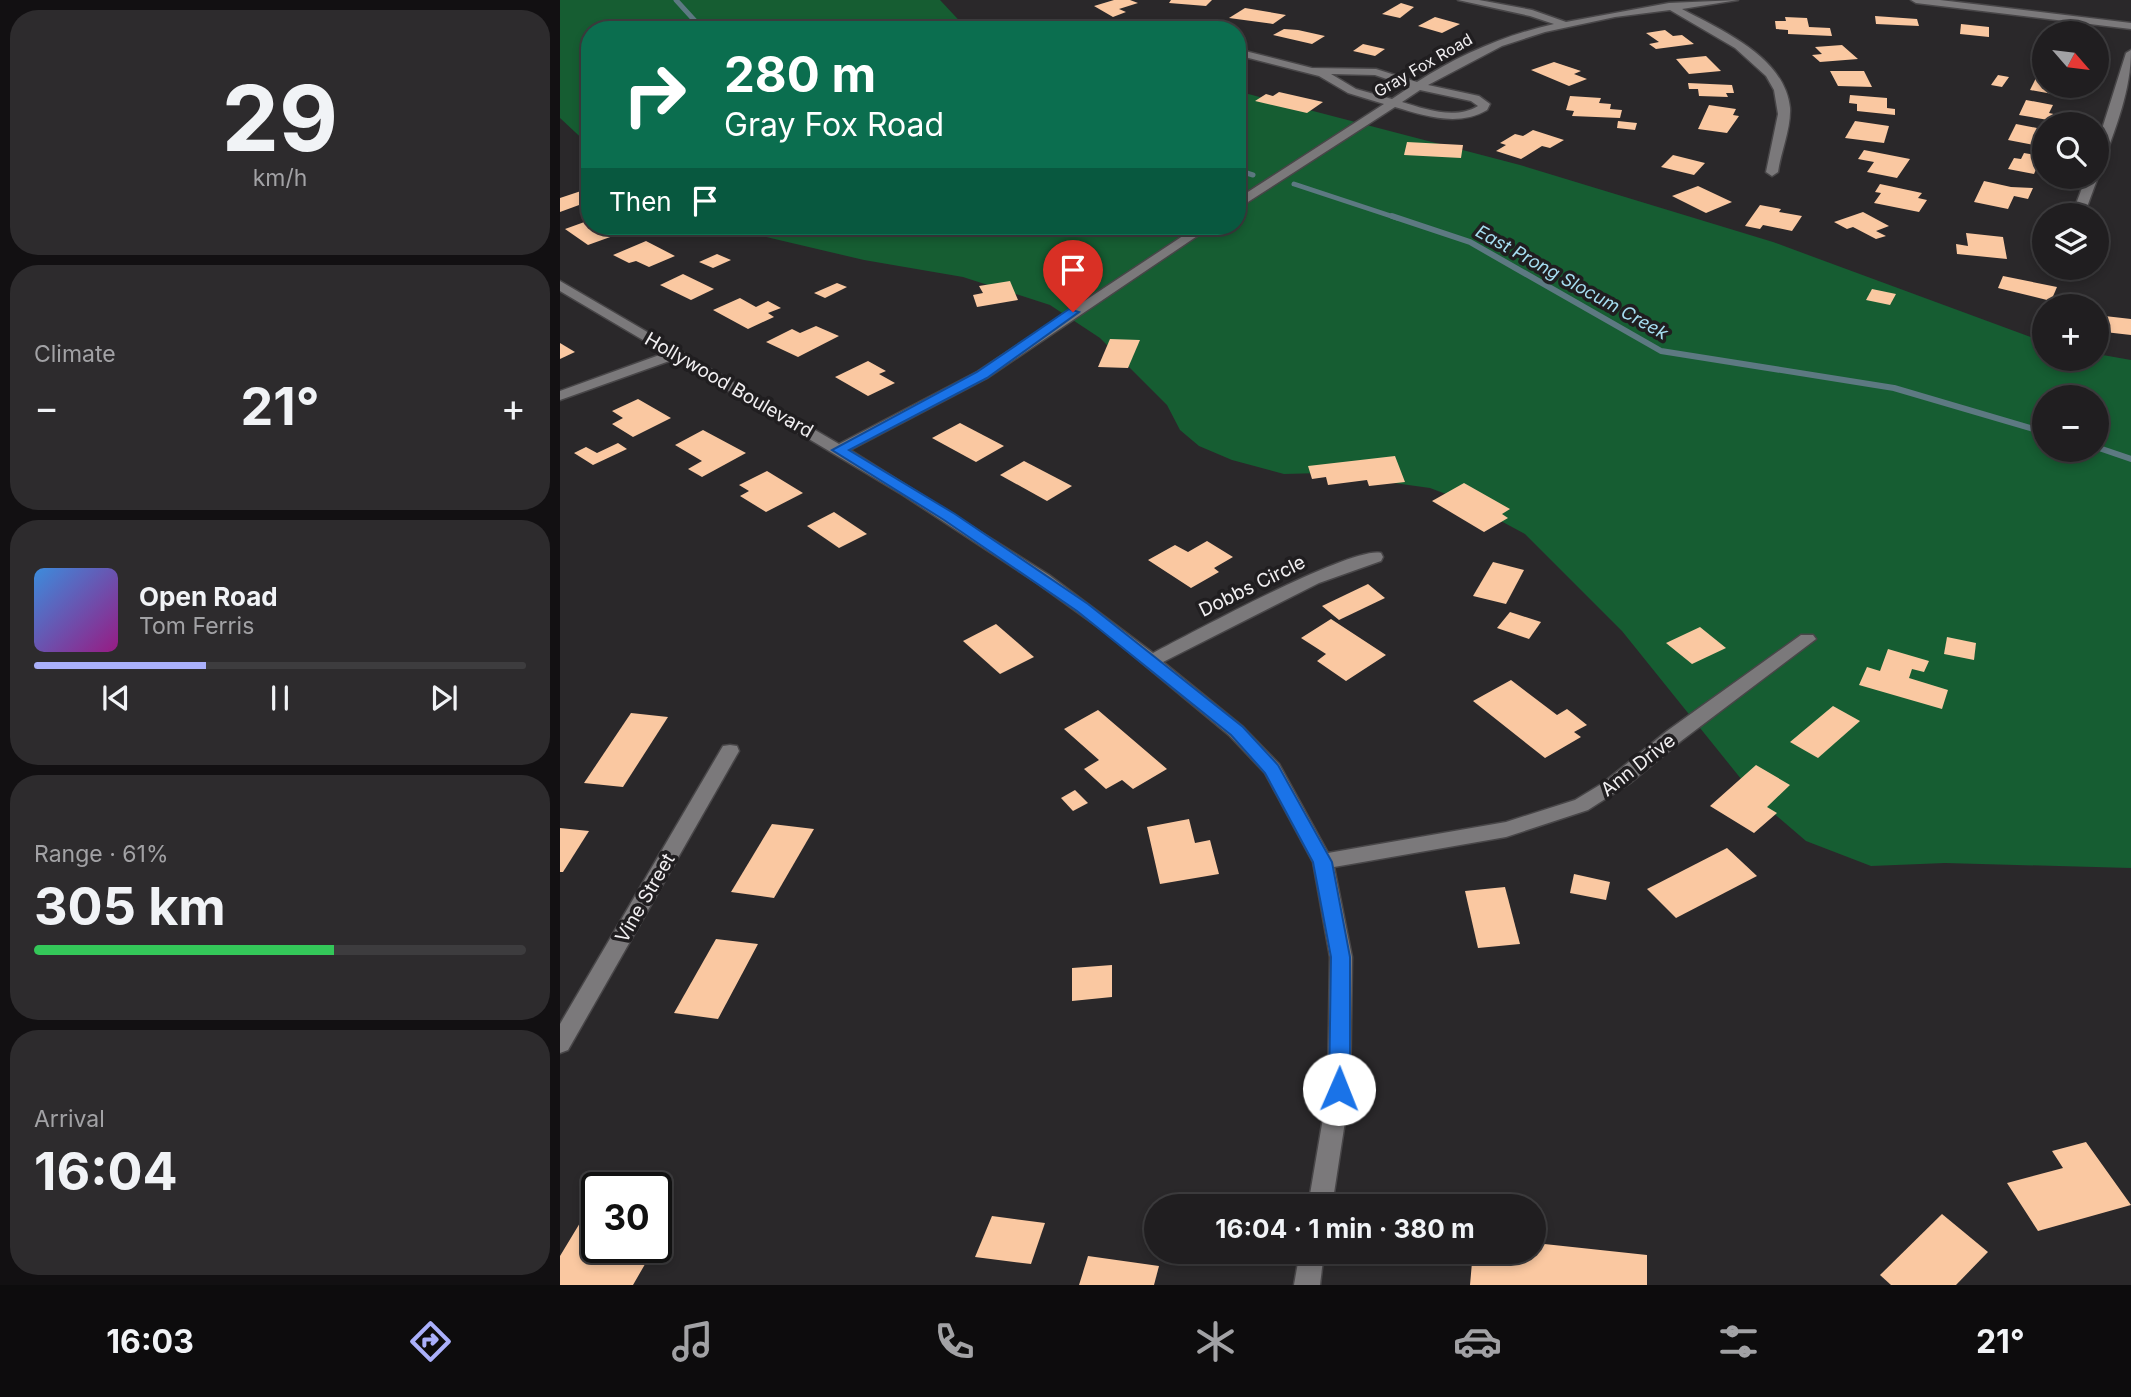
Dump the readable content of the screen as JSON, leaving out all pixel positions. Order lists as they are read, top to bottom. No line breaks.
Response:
{"streets":{"street":["Gray Fox Road","Hollywood Boulevard","Dobbs Circle","Ann Drive","Vine Street"]},"crossings":[["Hollywood Boulevard","Dobbs Circle"],["Hollywood Boulevard","Ann Drive"]],"water":["East Prong Slocum Creek"],"north":"bottom right","page":{"tile":[["29","km/h"],"Climate",["Range · 61%","305 km"],["Arrival","16:04"]],"map_buttons":["+","−"],"turn":["280 m","Gray Fox Road"],"then":"Then","heat":["−","21°","+"],"song":["Open Road","Tom Ferris"],"limit":"30","trip":"16:04 · 1 min · 380 m","tabs":["16:03","21°"]}}
